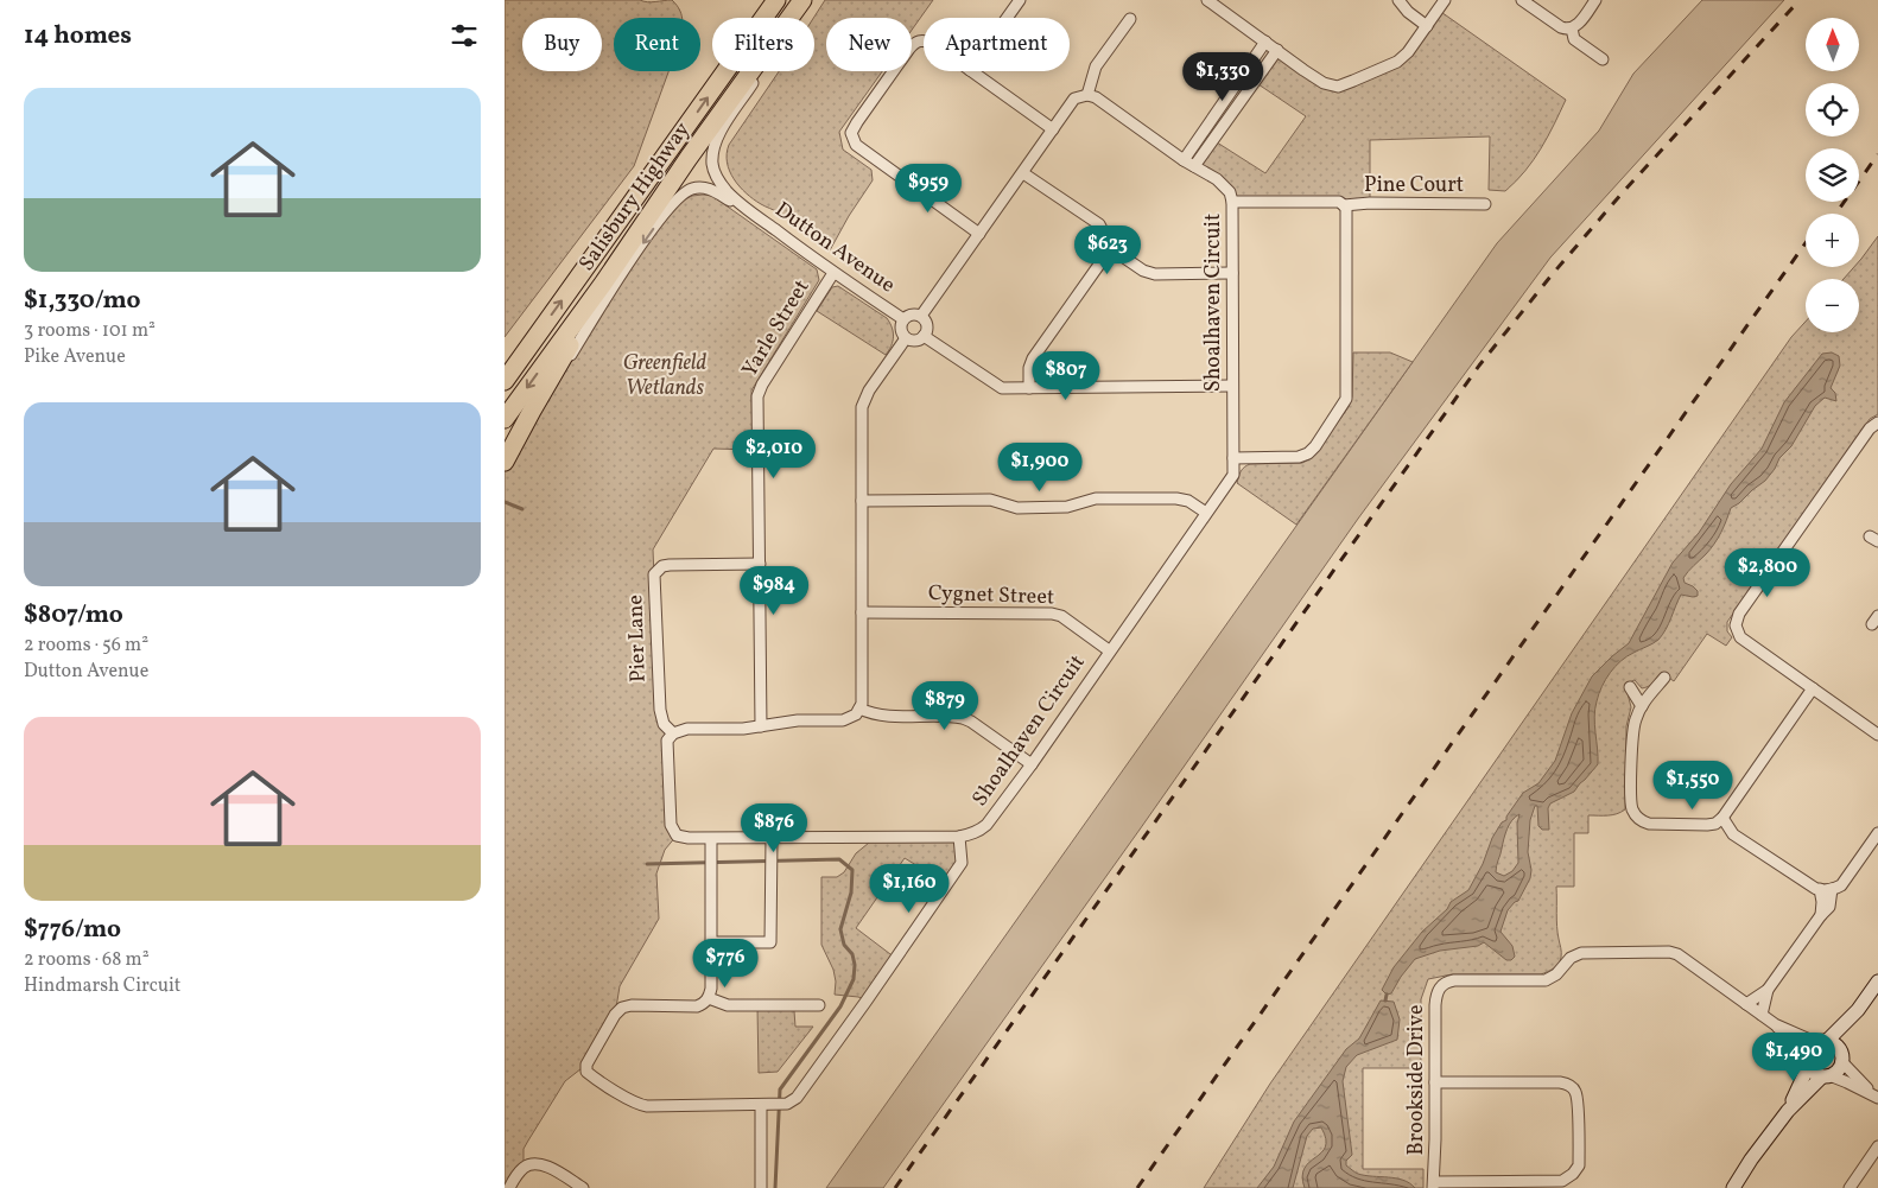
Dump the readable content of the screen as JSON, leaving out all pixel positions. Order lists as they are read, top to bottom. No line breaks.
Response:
{"streets":{"highway":["Salisbury Highway"],"street":["Pine Court","Dutton Avenue","Shoalhaven Circuit","Yarle Street","Cygnet Street","Pier Lane","Brookside Drive"]},"crossings":[["Pine Court","Shoalhaven Circuit"],["Dutton Avenue","Yarle Street"],["Shoalhaven Circuit","Cygnet Street"],["Shoalhaven Circuit","Pier Lane"],["Yarle Street","Pier Lane"]],"one_way":["Dutton Avenue"],"parks":["Greenfield Wetlands"],"north":"top","page":{"heading":"14 homes","map_buttons":["+","−"],"chip":["Buy","Rent","Filters","New","Apartment"],"price":["$1,330","$959","$623","$807","$2,010","$1,900","$2,800","$984","$879","$1,550","$876","$1,160","$776","$1,490"],"list":[{"name":"$1,330/mo","note":"3 rooms · 101 m² · Pike Avenue"},{"name":"$807/mo","note":"2 rooms · 56 m² · Dutton Avenue"},{"name":"$776/mo","note":"2 rooms · 68 m² · Hindmarsh Circuit"}]}}
